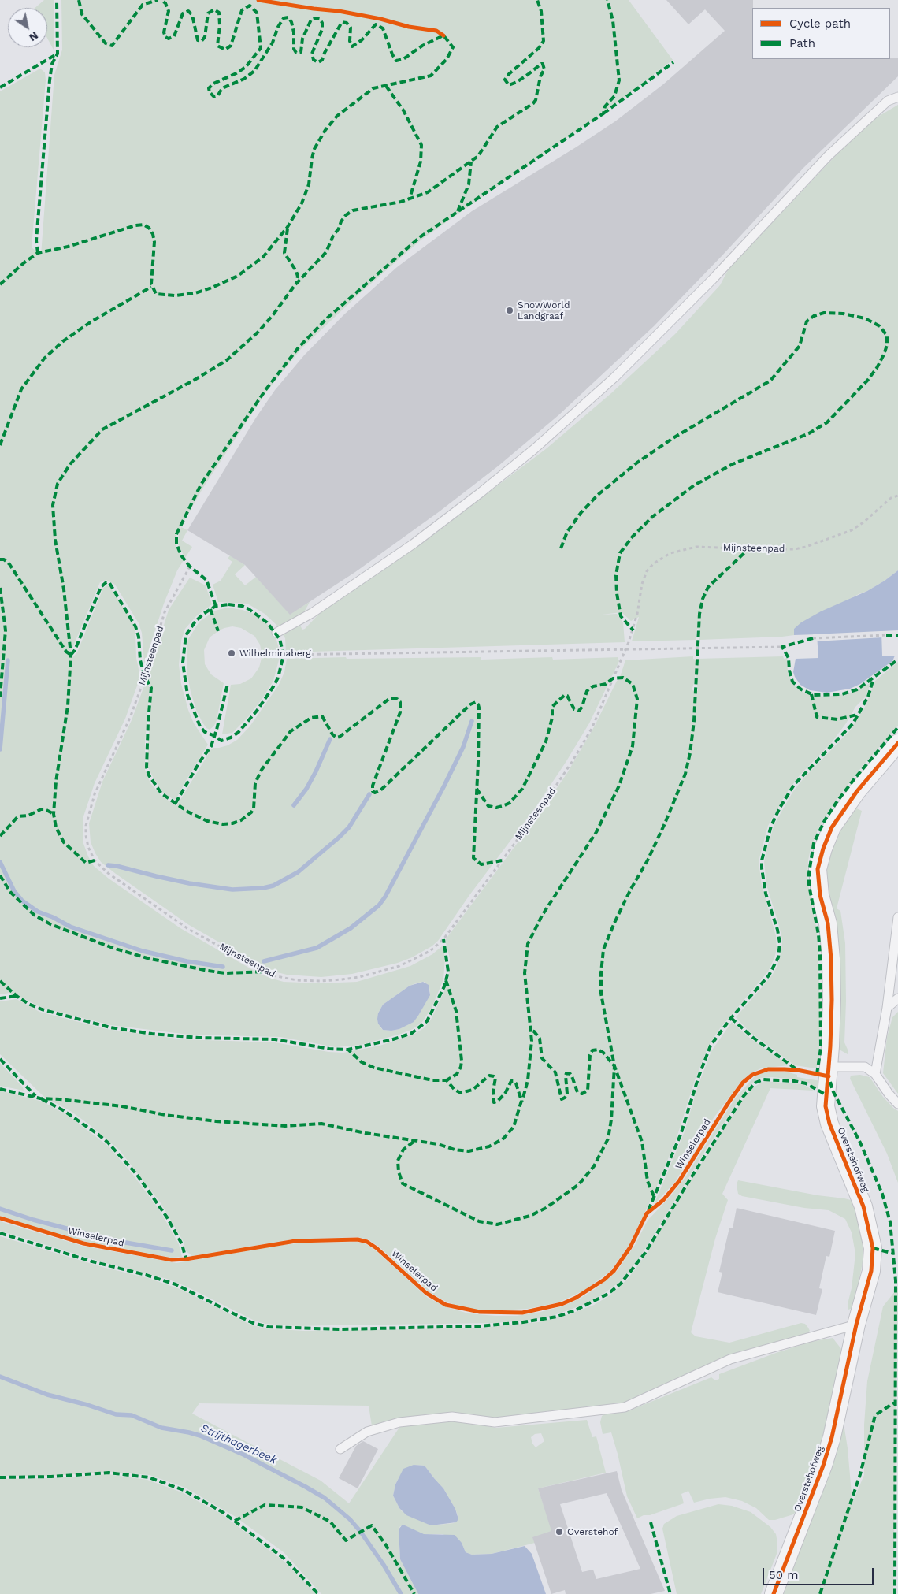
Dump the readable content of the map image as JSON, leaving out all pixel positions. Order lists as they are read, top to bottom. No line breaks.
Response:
{"streets":{"street":["Overstehofweg"],"path":["Mijnsteenpad"],"cycle path":["Winselerpad"]},"water":["Strijthagerbeek"],"places":["SnowWorld Landgraaf","Wilhelminaberg","Overstehof"],"legend":["Cycle path","Path"],"scale_bar":"50 m","north":"bottom right"}
